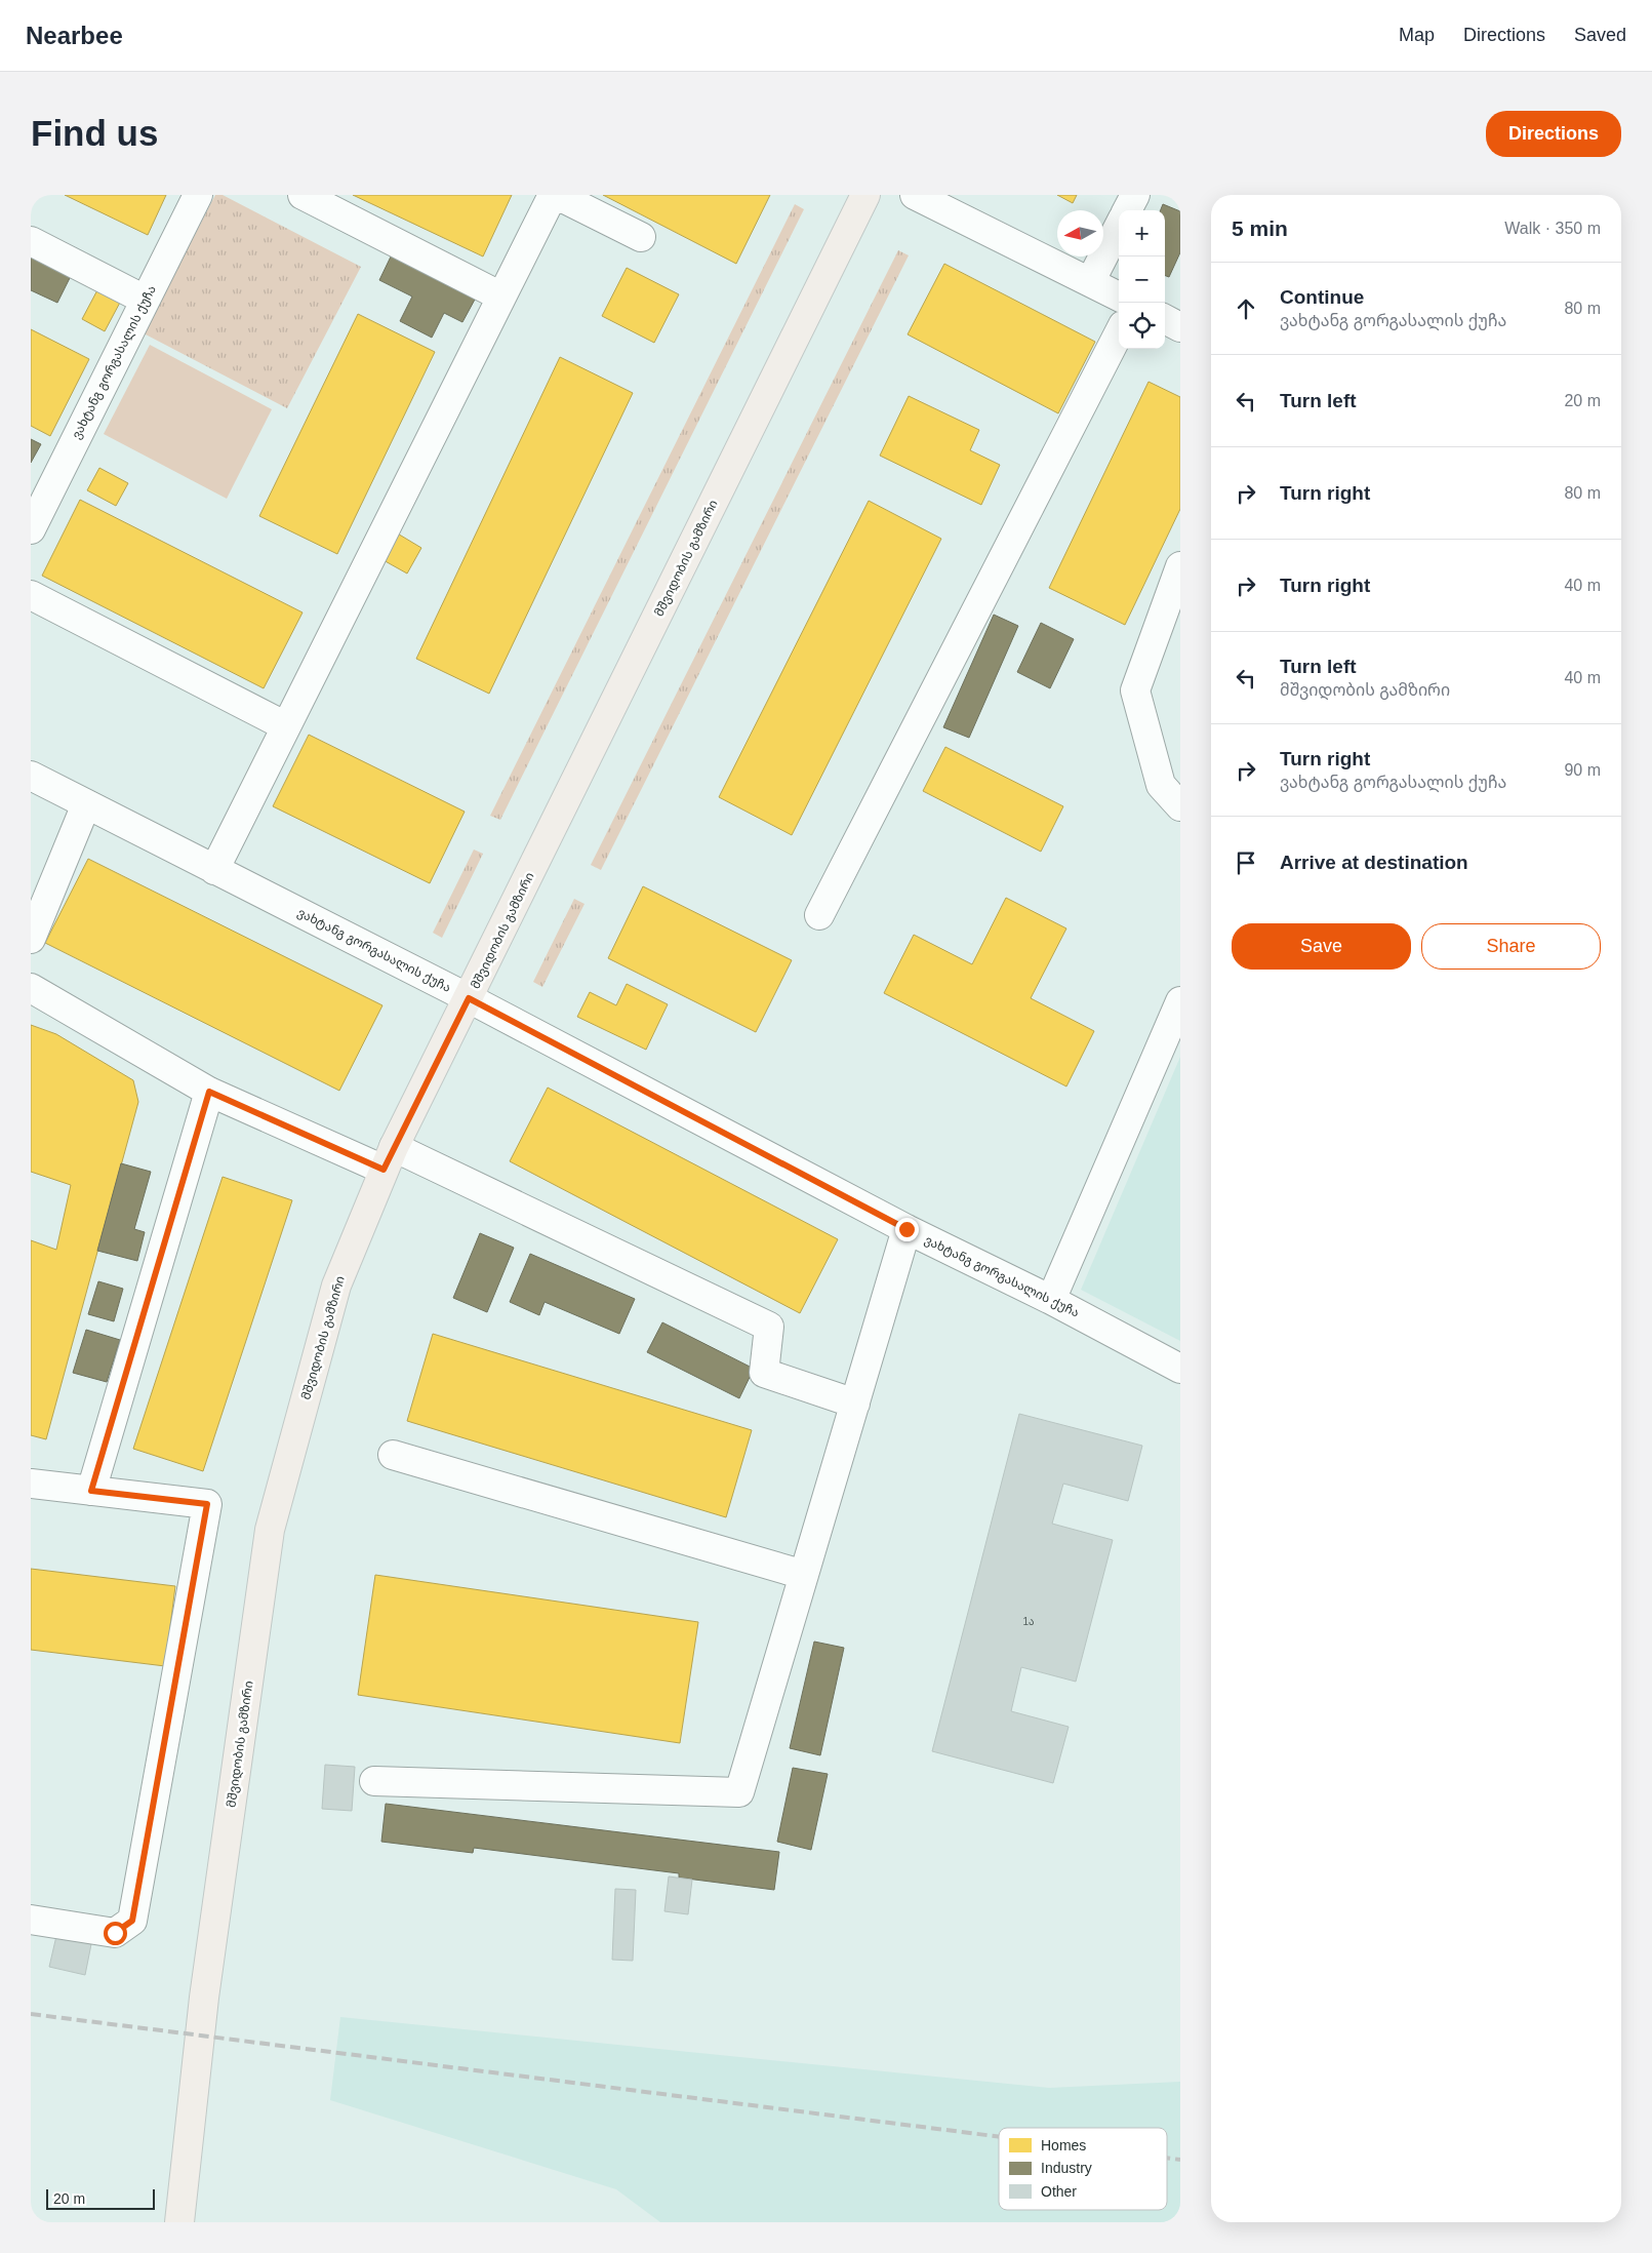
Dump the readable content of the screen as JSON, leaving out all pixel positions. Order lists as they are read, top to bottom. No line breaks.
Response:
{"streets":{"main road":["მშვიდობის გამზირი"],"street":["ვახტანგ გორგასალის ქუჩა"]},"crossings":[["ვახტანგ გორგასალის ქუჩა","მშვიდობის გამზირი"]],"house_numbers":["1ა"],"legend":["Homes","Industry","Other"],"scale_bar":"20 m","north":"left","page":{"header":"Nearbee","nav":["Map","Directions","Saved"],"buttons":["Directions",["Save","Share"]],"title":"Find us","heading":["5 min","Walk · 350 m"],"map_buttons":["+","−"],"list":[["Continue","ვახტანგ გორგასალის ქუჩა","80 m"],["Turn left","20 m"],["Turn right","80 m"],["Turn right","40 m"],["Turn left","მშვიდობის გამზირი","40 m"],["Turn right","ვახტანგ გორგასალის ქუჩა","90 m"],"Arrive at destination"],"scale":"20 m"}}
